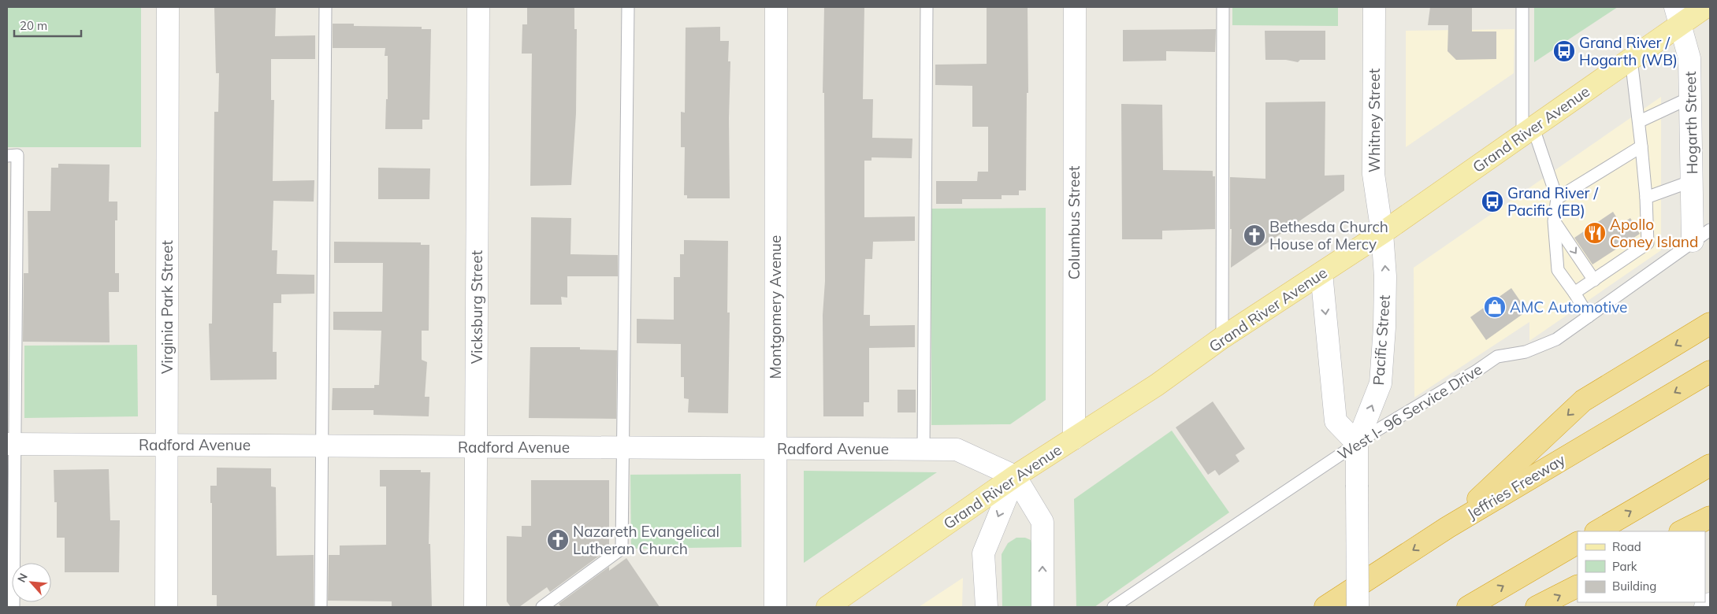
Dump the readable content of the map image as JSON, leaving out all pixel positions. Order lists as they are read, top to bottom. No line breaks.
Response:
{"streets":{"highway":["Jeffries Freeway"],"main road":["Grand River Avenue"],"street":["Whitney Street","Hogarth Street","Columbus Street","Virginia Park Street","Vicksburg Street","Montgomery Avenue","Pacific Street","Radford Avenue"],"lane":["West I- 96 Service Drive"]},"crossings":[["Whitney Street","Grand River Avenue"],["Whitney Street","Pacific Street"],["Hogarth Street","Grand River Avenue"],["Hogarth Street","West I- 96 Service Drive"],["Grand River Avenue","Columbus Street"],["Grand River Avenue","Pacific Street"],["Grand River Avenue","Radford Avenue"],["Virginia Park Street","Radford Avenue"],["Vicksburg Street","Radford Avenue"],["Montgomery Avenue","Radford Avenue"],["Pacific Street","West I- 96 Service Drive"]],"places":{"bus stop":["Grand River / Hogarth (WB)","Grand River / Pacific (EB)"],"restaurant":["Apollo Coney Island"],"church":["Bethesda Church House of Mercy","Nazareth Evangelical Lutheran Church"],"shop":["AMC Automotive"]},"legend":["Road","Park","Building"],"scale_bar":"20 m","north":"top left"}
